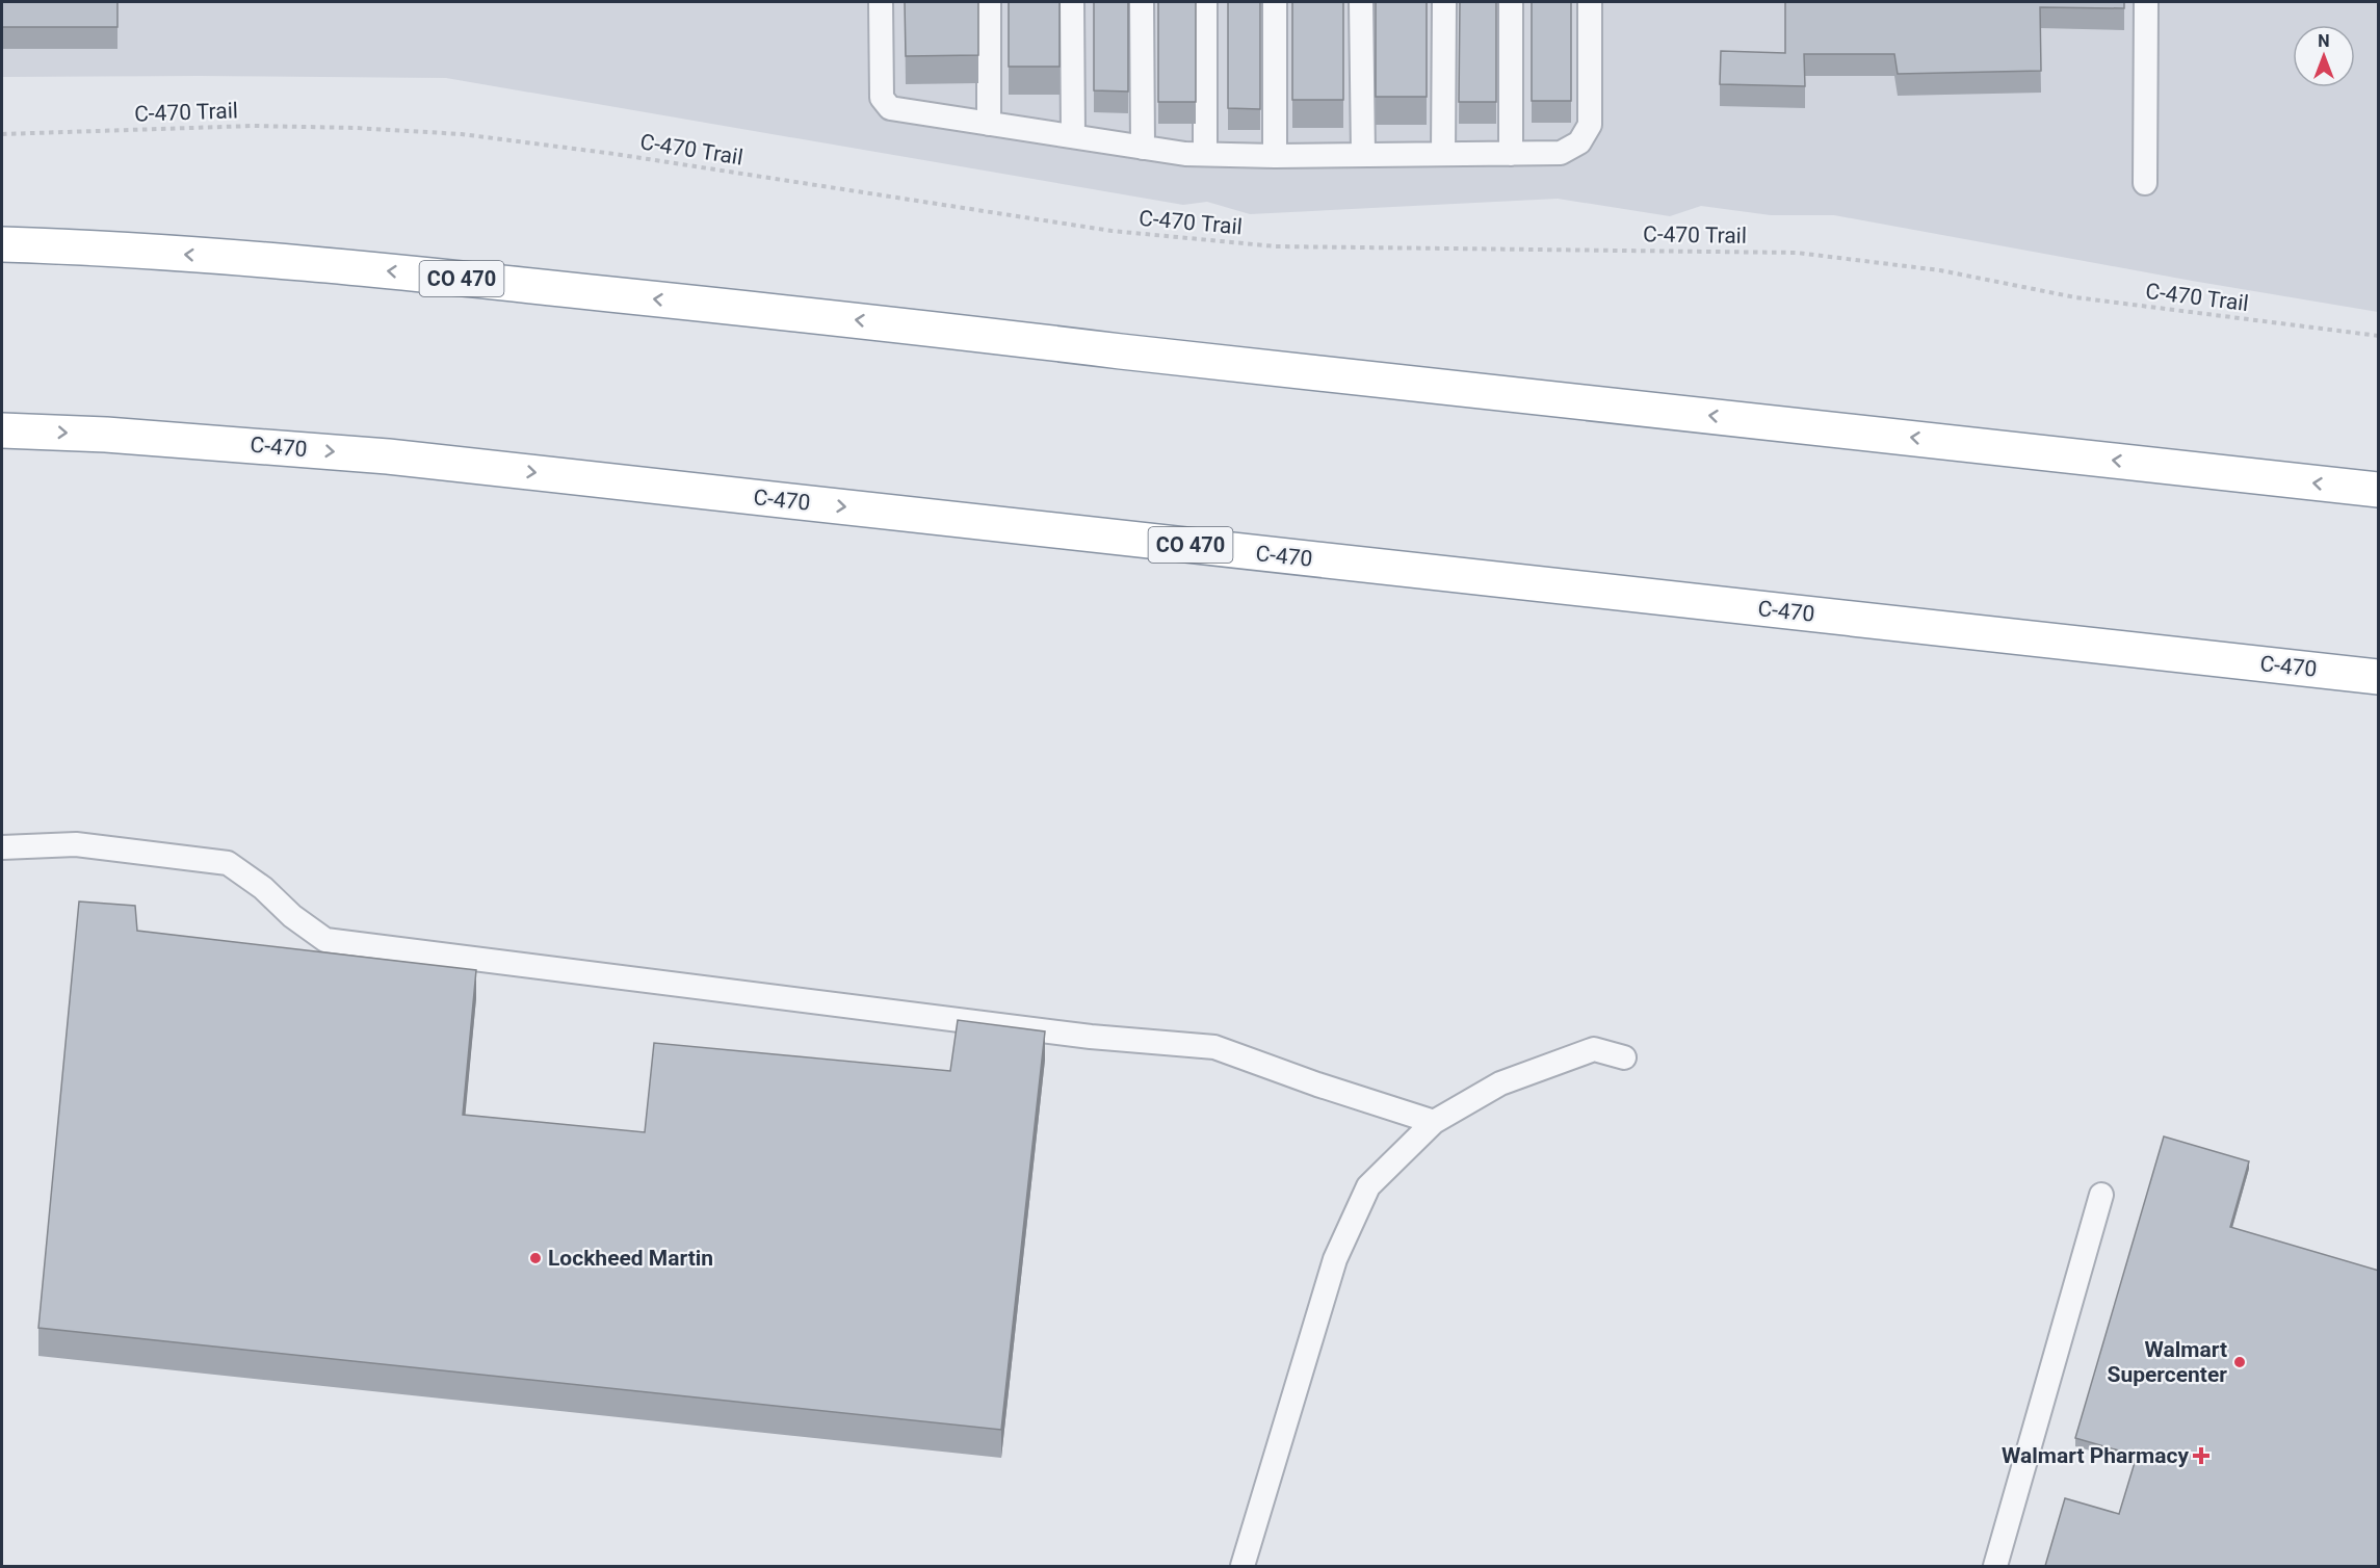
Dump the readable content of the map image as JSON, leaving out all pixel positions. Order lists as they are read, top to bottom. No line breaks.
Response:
{"streets":{"highway":["CO 470","C-470"],"path":["C-470 Trail"]},"places":{"other":["Lockheed Martin","Walmart Supercenter"],"health":["Walmart Pharmacy"]},"north":"top"}
